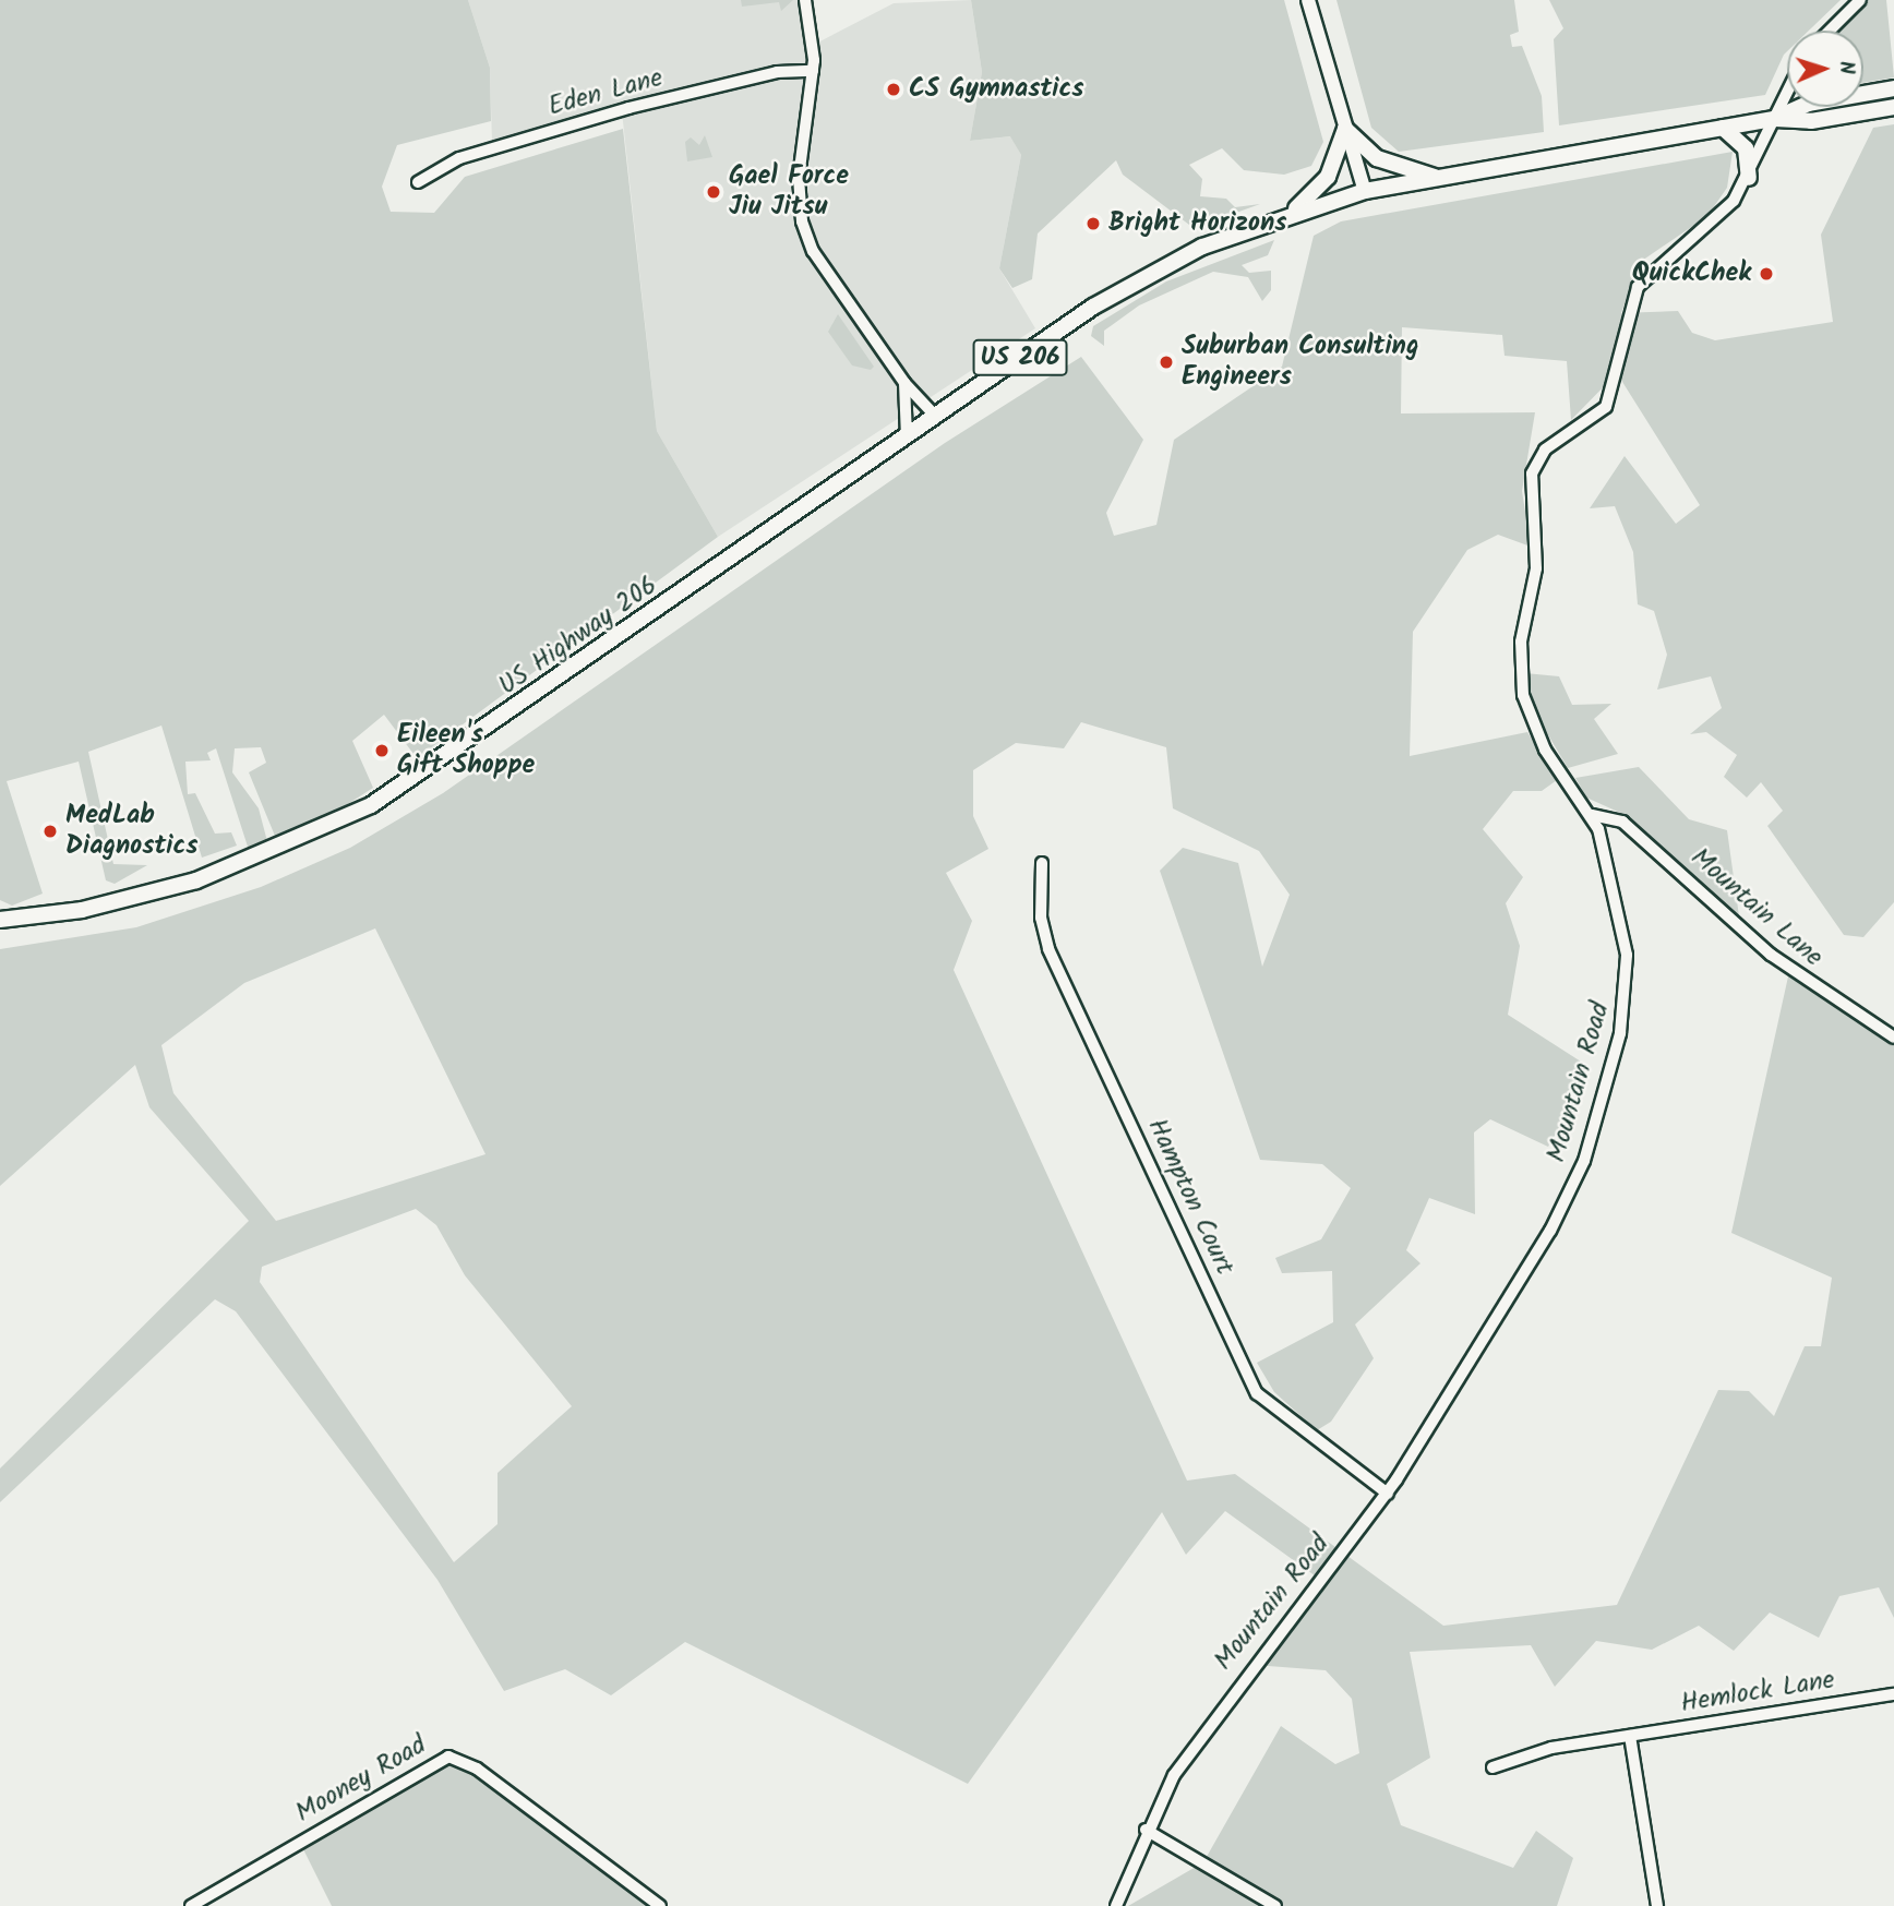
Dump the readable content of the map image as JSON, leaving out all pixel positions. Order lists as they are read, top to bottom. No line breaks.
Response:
{"streets":{"highway":["US 206","US Highway 206"],"street":["Eden Lane","Mountain Lane","Mountain Road","Hampton Court","Hemlock Lane","Mooney Road"]},"crossings":[["US 206","US Highway 206"],["US 206","Mountain Road"],["Mountain Lane","Mountain Road"],["Mountain Road","Hampton Court"]],"places":["CS Gymnastics","Gael Force Jiu Jitsu","Bright Horizons","QuickChek","Suburban Consulting Engineers","Eileen's Gift Shoppe","MedLab Diagnostics"],"north":"right"}
